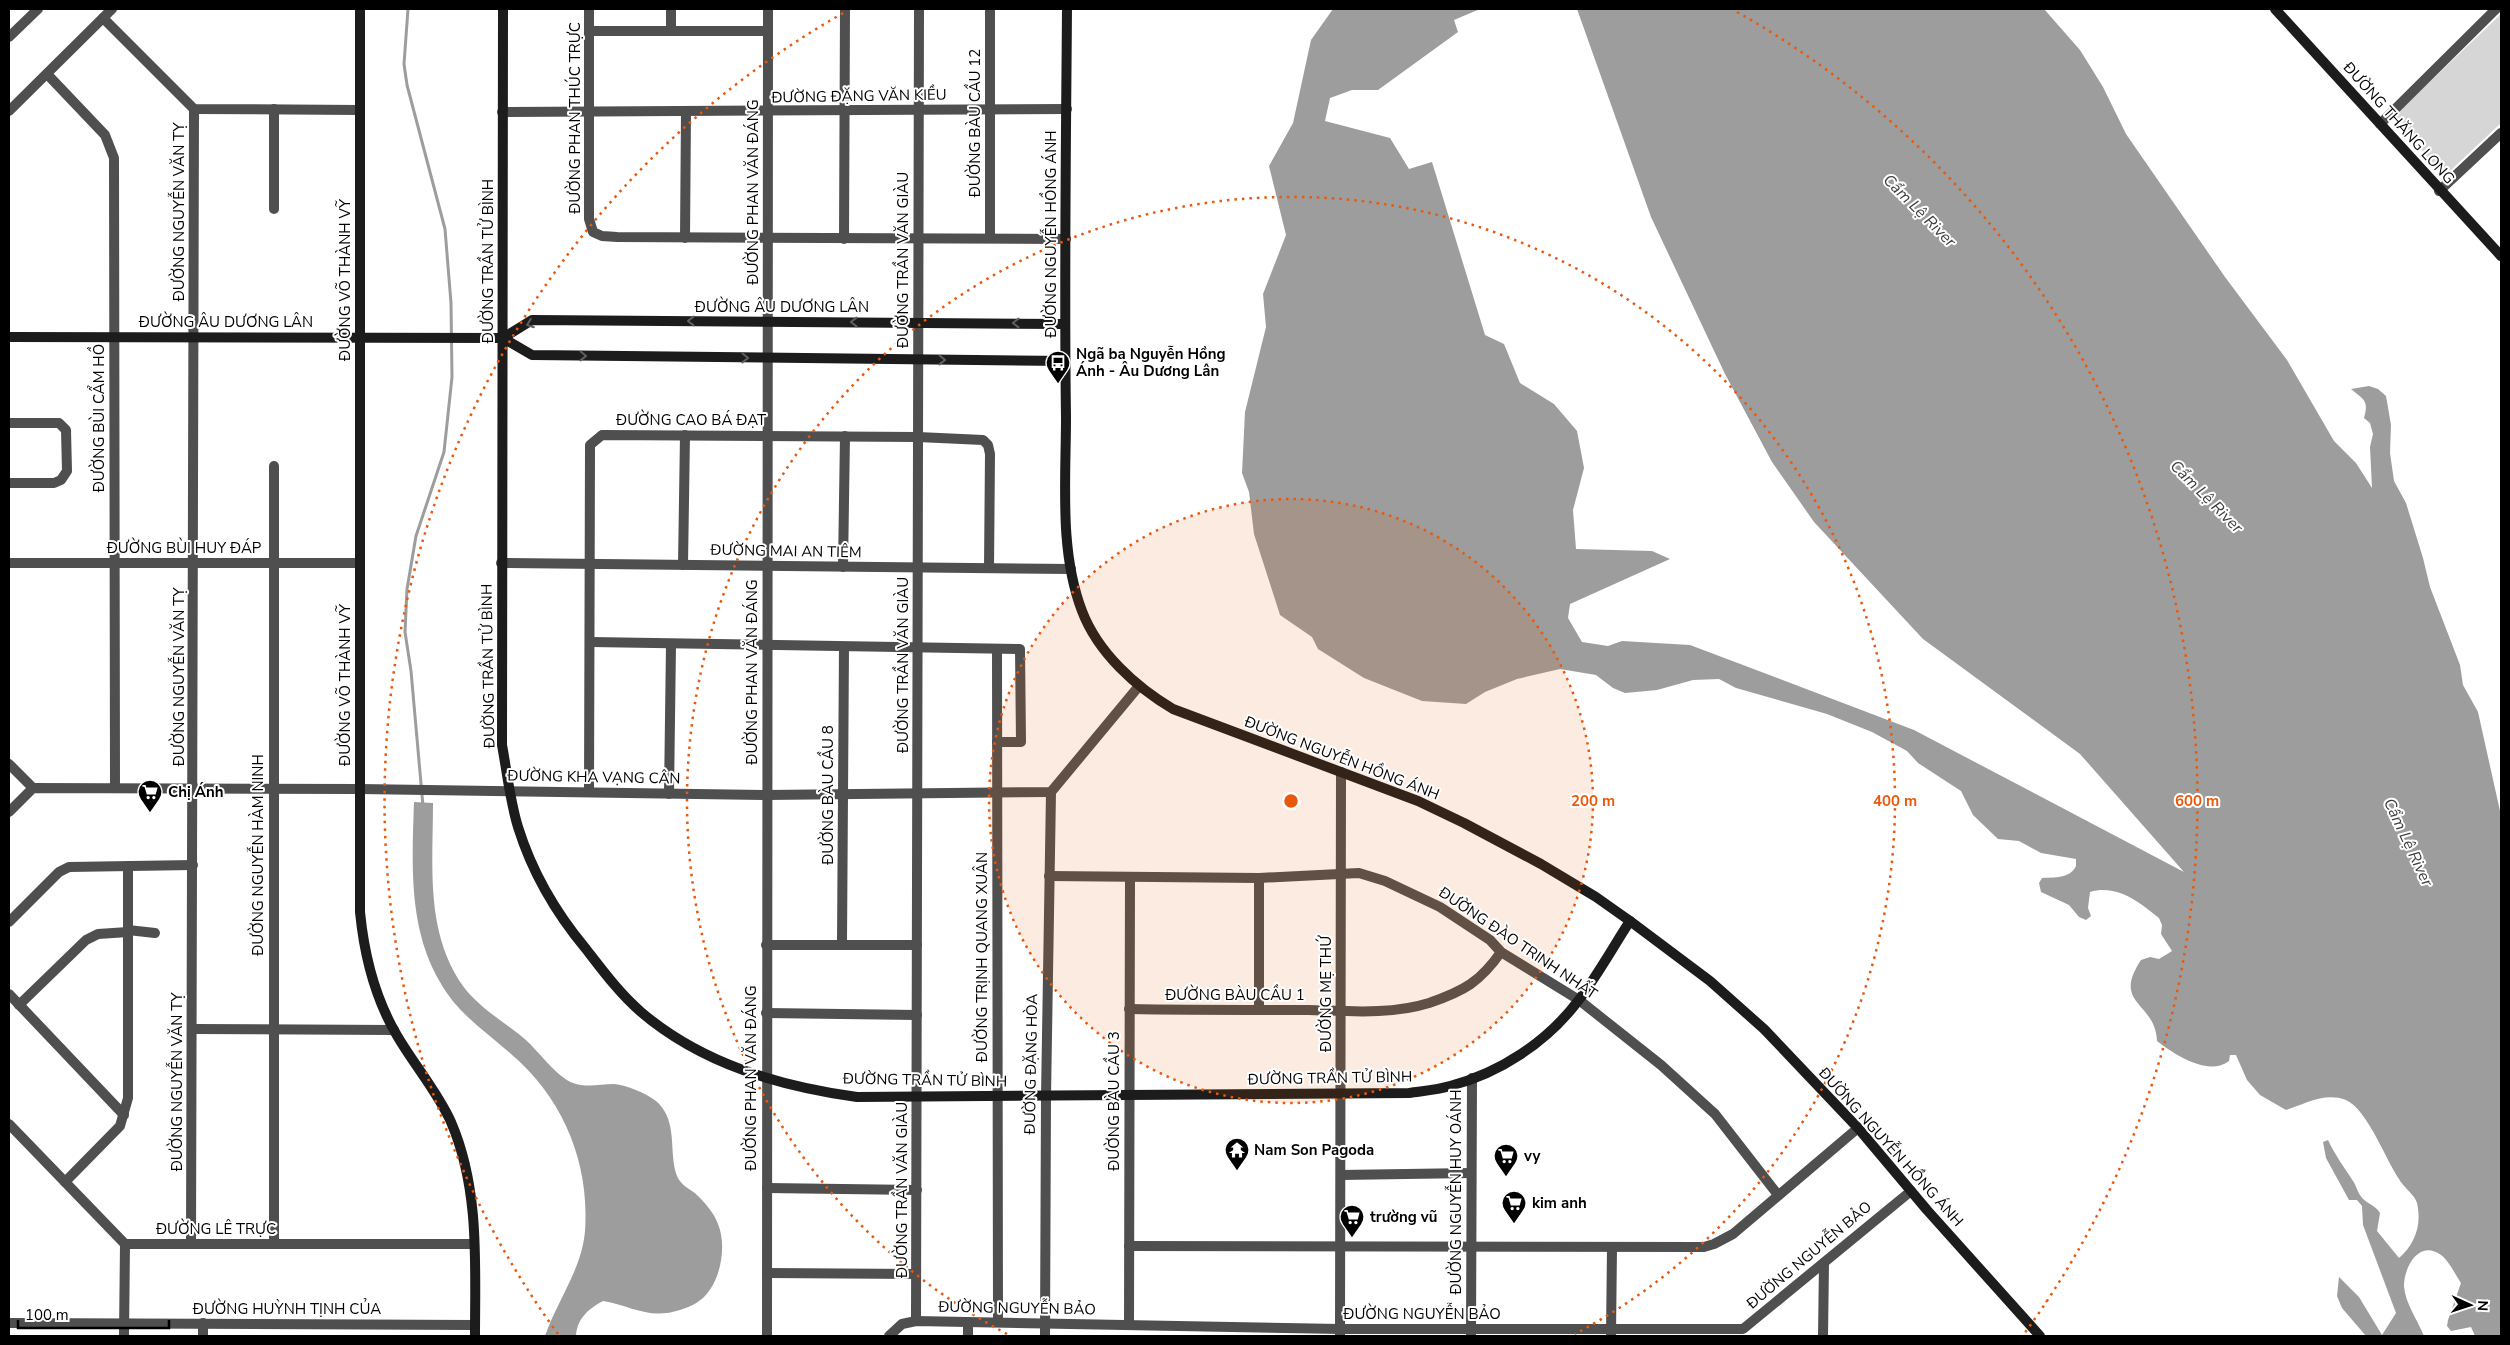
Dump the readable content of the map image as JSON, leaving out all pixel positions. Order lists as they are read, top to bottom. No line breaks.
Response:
{"streets":{"street":["ĐƯỜNG ĐẶNG VĂN KIỀU","ĐƯỜNG PHAN THÚC TRỰC","ĐƯỜNG BÀU CẦU 12","ĐƯỜNG THĂNG LONG","ĐƯỜNG PHAN VĂN ĐÁNG","ĐƯỜNG NGUYỄN VĂN TỴ","ĐƯỜNG NGUYỄN HỒNG ÁNH","ĐƯỜNG TRẦN VĂN GIÀU","ĐƯỜNG TRẦN TỬ BÌNH","ĐƯỜNG VÕ THÀNH VỸ","ĐƯỜNG ÂU DƯƠNG LÂN","ĐƯỜNG BÙI CẨM HỒ","ĐƯỜNG CAO BÁ ĐẠT","ĐƯỜNG BÙI HUY ĐÁP","ĐƯỜNG MAI AN TIÊM","ĐƯỜNG KHA VẠNG CÂN","ĐƯỜNG BÀU CẦU 8","ĐƯỜNG NGUYỄN HÀM NINH","ĐƯỜNG ĐÀO TRINH NHẤT","ĐƯỜNG TRỊNH QUANG XUÂN","ĐƯỜNG MẸ THỨ","ĐƯỜNG BÀU CẦU 1","ĐƯỜNG ĐẶNG HÒA","ĐƯỜNG BÀU CẦU 3","ĐƯỜNG NGUYỄN HUY OÁNH","ĐƯỜNG LÊ TRỰC","ĐƯỜNG NGUYỄN BẢO","ĐƯỜNG HUỲNH TỊNH CỦA"]},"crossings":[["ĐƯỜNG ĐẶNG VĂN KIỀU","ĐƯỜNG PHAN THÚC TRỰC"],["ĐƯỜNG ĐẶNG VĂN KIỀU","ĐƯỜNG BÀU CẦU 12"],["ĐƯỜNG ĐẶNG VĂN KIỀU","ĐƯỜNG PHAN VĂN ĐÁNG"],["ĐƯỜNG ĐẶNG VĂN KIỀU","ĐƯỜNG NGUYỄN HỒNG ÁNH"],["ĐƯỜNG ĐẶNG VĂN KIỀU","ĐƯỜNG TRẦN VĂN GIÀU"],["ĐƯỜNG ĐẶNG VĂN KIỀU","ĐƯỜNG TRẦN TỬ BÌNH"],["ĐƯỜNG PHAN THÚC TRỰC","ĐƯỜNG BÀU CẦU 12"],["ĐƯỜNG PHAN THÚC TRỰC","ĐƯỜNG PHAN VĂN ĐÁNG"],["ĐƯỜNG PHAN THÚC TRỰC","ĐƯỜNG NGUYỄN HỒNG ÁNH"],["ĐƯỜNG PHAN THÚC TRỰC","ĐƯỜNG TRẦN VĂN GIÀU"],["ĐƯỜNG PHAN VĂN ĐÁNG","ĐƯỜNG TRẦN TỬ BÌNH"],["ĐƯỜNG PHAN VĂN ĐÁNG","ĐƯỜNG ÂU DƯƠNG LÂN"],["ĐƯỜNG PHAN VĂN ĐÁNG","ĐƯỜNG CAO BÁ ĐẠT"],["ĐƯỜNG PHAN VĂN ĐÁNG","ĐƯỜNG MAI AN TIÊM"],["ĐƯỜNG PHAN VĂN ĐÁNG","ĐƯỜNG KHA VẠNG CÂN"],["ĐƯỜNG NGUYỄN VĂN TỴ","ĐƯỜNG ÂU DƯƠNG LÂN"],["ĐƯỜNG NGUYỄN VĂN TỴ","ĐƯỜNG BÙI HUY ĐÁP"],["ĐƯỜNG NGUYỄN VĂN TỴ","ĐƯỜNG KHA VẠNG CÂN"],["ĐƯỜNG NGUYỄN VĂN TỴ","ĐƯỜNG LÊ TRỰC"],["ĐƯỜNG NGUYỄN HỒNG ÁNH","ĐƯỜNG TRẦN TỬ BÌNH"],["ĐƯỜNG NGUYỄN HỒNG ÁNH","ĐƯỜNG ÂU DƯƠNG LÂN"],["ĐƯỜNG NGUYỄN HỒNG ÁNH","ĐƯỜNG MAI AN TIÊM"],["ĐƯỜNG NGUYỄN HỒNG ÁNH","ĐƯỜNG MẸ THỨ"],["ĐƯỜNG NGUYỄN HỒNG ÁNH","ĐƯỜNG NGUYỄN BẢO"],["ĐƯỜNG TRẦN VĂN GIÀU","ĐƯỜNG TRẦN TỬ BÌNH"],["ĐƯỜNG TRẦN VĂN GIÀU","ĐƯỜNG ÂU DƯƠNG LÂN"],["ĐƯỜNG TRẦN VĂN GIÀU","ĐƯỜNG CAO BÁ ĐẠT"],["ĐƯỜNG TRẦN VĂN GIÀU","ĐƯỜNG MAI AN TIÊM"],["ĐƯỜNG TRẦN VĂN GIÀU","ĐƯỜNG KHA VẠNG CÂN"],["ĐƯỜNG TRẦN VĂN GIÀU","ĐƯỜNG NGUYỄN BẢO"],["ĐƯỜNG TRẦN TỬ BÌNH","ĐƯỜNG ÂU DƯƠNG LÂN"],["ĐƯỜNG TRẦN TỬ BÌNH","ĐƯỜNG MAI AN TIÊM"],["ĐƯỜNG TRẦN TỬ BÌNH","ĐƯỜNG KHA VẠNG CÂN"],["ĐƯỜNG TRẦN TỬ BÌNH","ĐƯỜNG ĐÀO TRINH NHẤT"],["ĐƯỜNG TRẦN TỬ BÌNH","ĐƯỜNG TRỊNH QUANG XUÂN"],["ĐƯỜNG TRẦN TỬ BÌNH","ĐƯỜNG MẸ THỨ"],["ĐƯỜNG TRẦN TỬ BÌNH","ĐƯỜNG ĐẶNG HÒA"],["ĐƯỜNG TRẦN TỬ BÌNH","ĐƯỜNG BÀU CẦU 3"],["ĐƯỜNG TRẦN TỬ BÌNH","ĐƯỜNG NGUYỄN HUY OÁNH"],["ĐƯỜNG VÕ THÀNH VỸ","ĐƯỜNG ÂU DƯƠNG LÂN"],["ĐƯỜNG VÕ THÀNH VỸ","ĐƯỜNG BÙI HUY ĐÁP"],["ĐƯỜNG VÕ THÀNH VỸ","ĐƯỜNG KHA VẠNG CÂN"],["ĐƯỜNG VÕ THÀNH VỸ","ĐƯỜNG LÊ TRỰC"],["ĐƯỜNG VÕ THÀNH VỸ","ĐƯỜNG HUỲNH TỊNH CỦA"],["ĐƯỜNG ÂU DƯƠNG LÂN","ĐƯỜNG BÙI CẨM HỒ"],["ĐƯỜNG BÙI CẨM HỒ","ĐƯỜNG BÙI HUY ĐÁP"],["ĐƯỜNG BÙI CẨM HỒ","ĐƯỜNG KHA VẠNG CÂN"],["ĐƯỜNG CAO BÁ ĐẠT","ĐƯỜNG MAI AN TIÊM"],["ĐƯỜNG CAO BÁ ĐẠT","ĐƯỜNG KHA VẠNG CÂN"],["ĐƯỜNG BÙI HUY ĐÁP","ĐƯỜNG NGUYỄN HÀM NINH"],["ĐƯỜNG KHA VẠNG CÂN","ĐƯỜNG BÀU CẦU 8"],["ĐƯỜNG KHA VẠNG CÂN","ĐƯỜNG NGUYỄN HÀM NINH"],["ĐƯỜNG KHA VẠNG CÂN","ĐƯỜNG TRỊNH QUANG XUÂN"],["ĐƯỜNG KHA VẠNG CÂN","ĐƯỜNG ĐẶNG HÒA"],["ĐƯỜNG NGUYỄN HÀM NINH","ĐƯỜNG LÊ TRỰC"],["ĐƯỜNG ĐÀO TRINH NHẤT","ĐƯỜNG MẸ THỨ"],["ĐƯỜNG ĐÀO TRINH NHẤT","ĐƯỜNG BÀU CẦU 1"],["ĐƯỜNG ĐÀO TRINH NHẤT","ĐƯỜNG ĐẶNG HÒA"],["ĐƯỜNG ĐÀO TRINH NHẤT","ĐƯỜNG BÀU CẦU 3"],["ĐƯỜNG TRỊNH QUANG XUÂN","ĐƯỜNG NGUYỄN BẢO"],["ĐƯỜNG MẸ THỨ","ĐƯỜNG BÀU CẦU 1"],["ĐƯỜNG MẸ THỨ","ĐƯỜNG NGUYỄN BẢO"],["ĐƯỜNG BÀU CẦU 1","ĐƯỜNG BÀU CẦU 3"],["ĐƯỜNG ĐẶNG HÒA","ĐƯỜNG NGUYỄN BẢO"],["ĐƯỜNG BÀU CẦU 3","ĐƯỜNG NGUYỄN BẢO"],["ĐƯỜNG NGUYỄN HUY OÁNH","ĐƯỜNG NGUYỄN BẢO"]],"water":["Cẩm Lệ River"],"places":{"bus stop":["Ngã ba Nguyễn Hồng Ánh - Âu Dương Lân"],"supermarket":["Chị Ánh","vy","kim anh","trường vũ"],"temple":["Nam Son Pagoda"]},"scale_bar":"100 m","north":"right","rings":["200 m","400 m","600 m"]}
